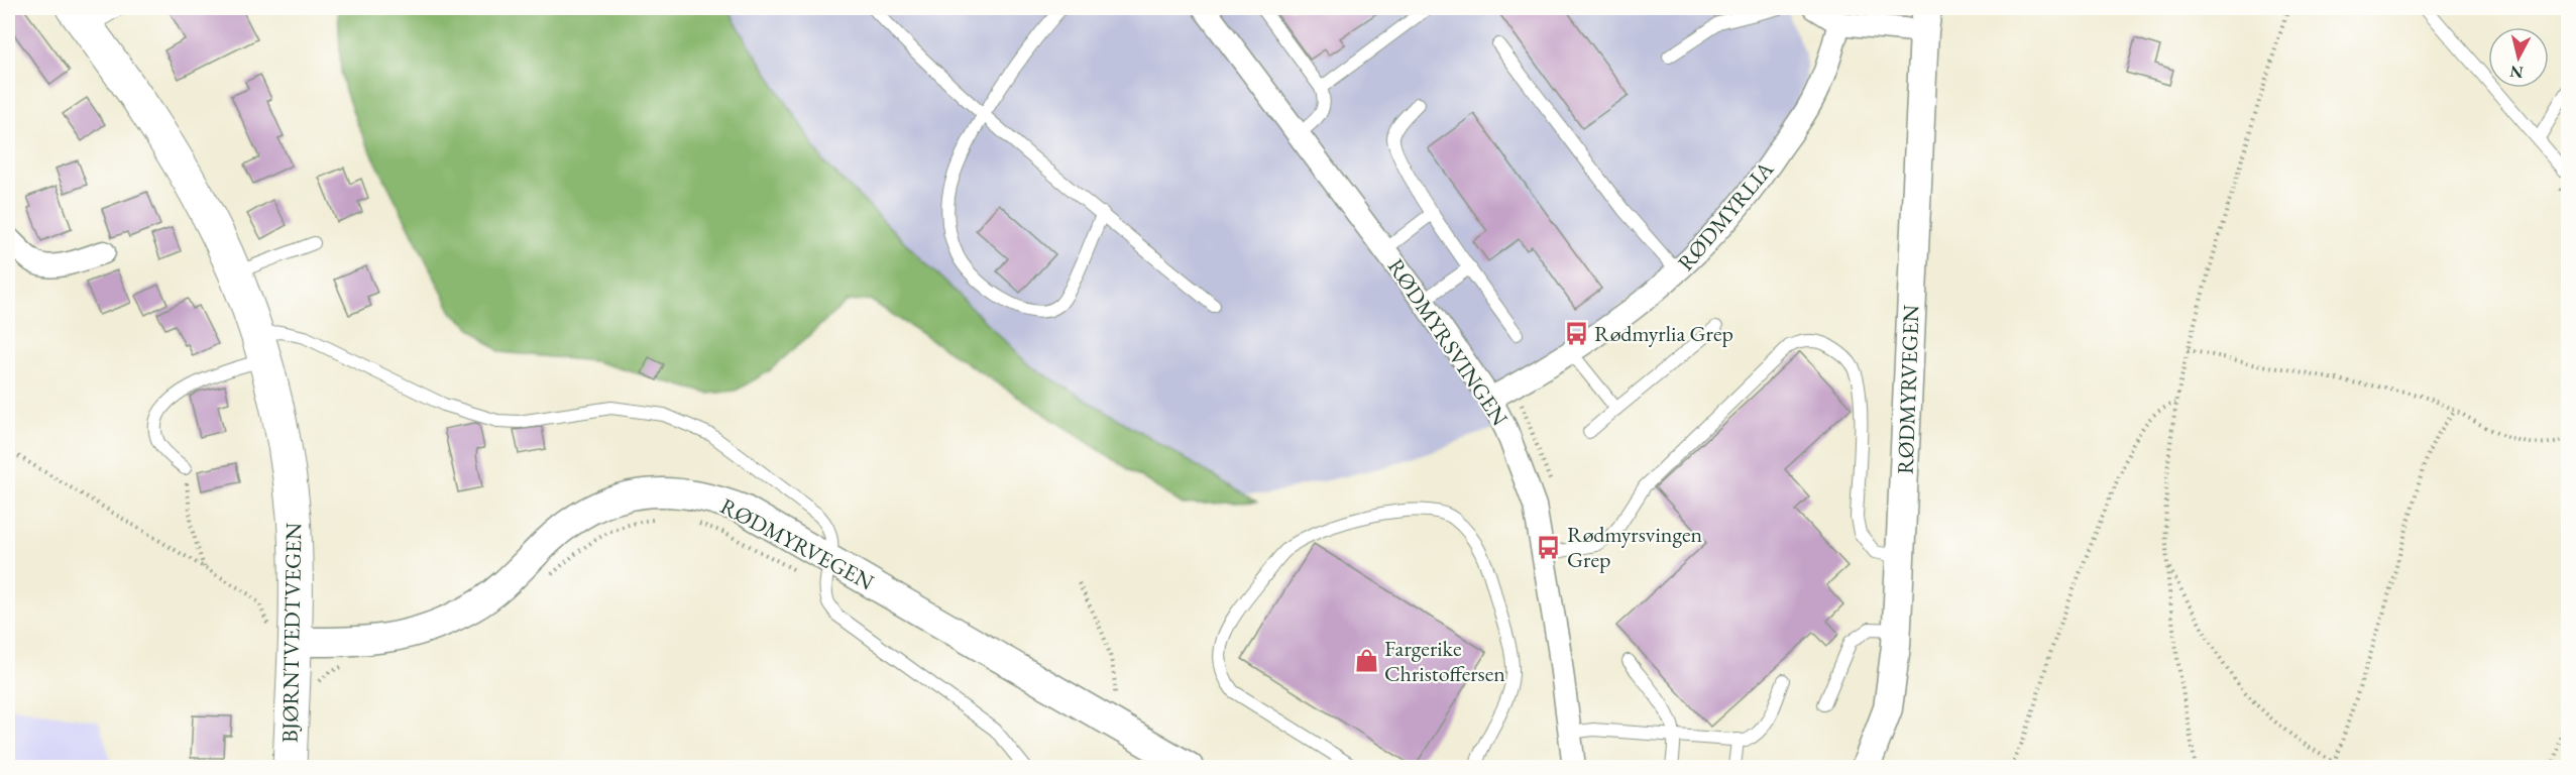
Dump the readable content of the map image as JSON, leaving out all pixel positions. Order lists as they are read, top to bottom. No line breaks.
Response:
{"streets":{"main road":["BJØRNTVEDTVEGEN"],"street":["RØDMYRLIA","RØDMYRSVINGEN","RØDMYRVEGEN"]},"crossings":[["RØDMYRLIA","RØDMYRSVINGEN"],["RØDMYRVEGEN","BJØRNTVEDTVEGEN"]],"places":{"bus stop":["Rødmyrlia Grep","Rødmyrsvingen Grep"],"shop":["Fargerike Christoffersen"]},"north":"bottom"}
